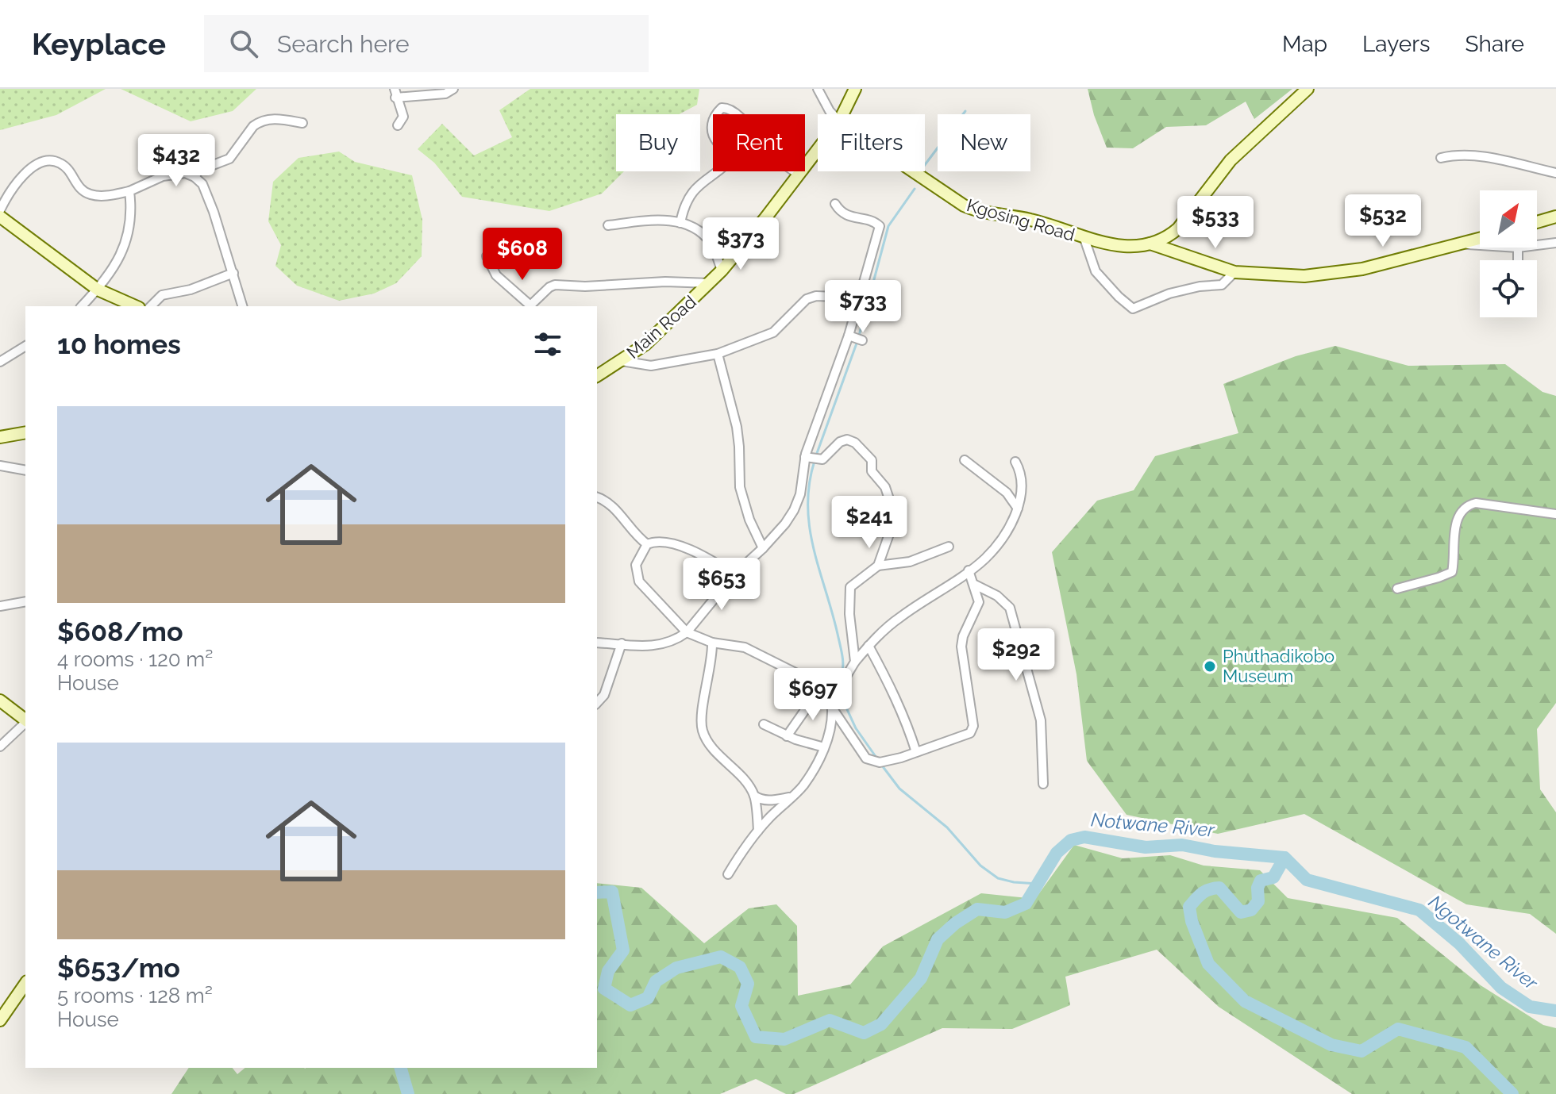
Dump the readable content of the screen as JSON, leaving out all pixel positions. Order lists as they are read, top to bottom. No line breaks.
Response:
{"streets":{"street":["Kgosing Road","Main Road"]},"water":["Notwane River","Ngotwane River"],"places":["Phuthadikobo Museum"],"north":"top right","page":{"header":"Keyplace","search":"Search here","nav":["Map","Layers","Share"],"chip":["Buy","Rent","Filters","New"],"price":["$432","$532","$533","$373","$608","$733","$241","$653","$292","$697"],"heading":"10 homes","list":[{"name":"$608/mo","note":"4 rooms · 120 m² · House"},{"name":"$653/mo","note":"5 rooms · 128 m² · House"}]}}
